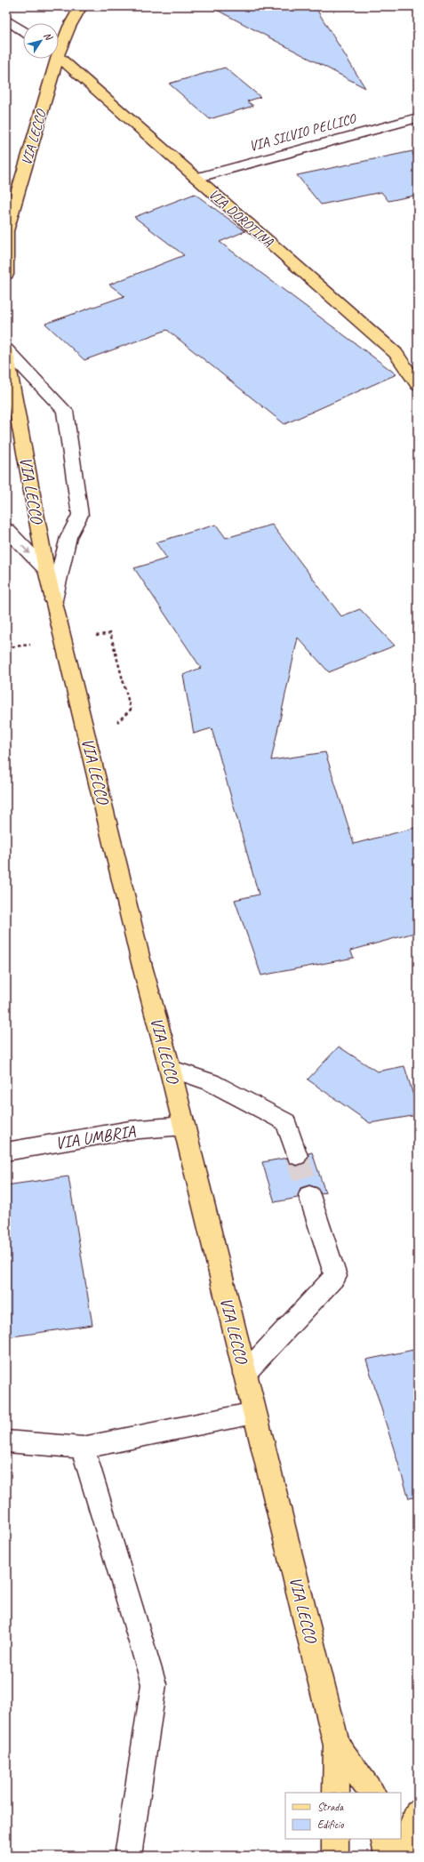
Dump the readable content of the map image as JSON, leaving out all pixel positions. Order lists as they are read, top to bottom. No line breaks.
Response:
{"streets":{"main road":["VIA LECCO","VIA DOROTINA"],"street":["VIA SILVIO PELLICO","VIA UMBRIA"]},"crossings":[["VIA SILVIO PELLICO","VIA DOROTINA"],["VIA LECCO","VIA UMBRIA"]],"legend":["Strada","Edificio"],"north":"top right"}
